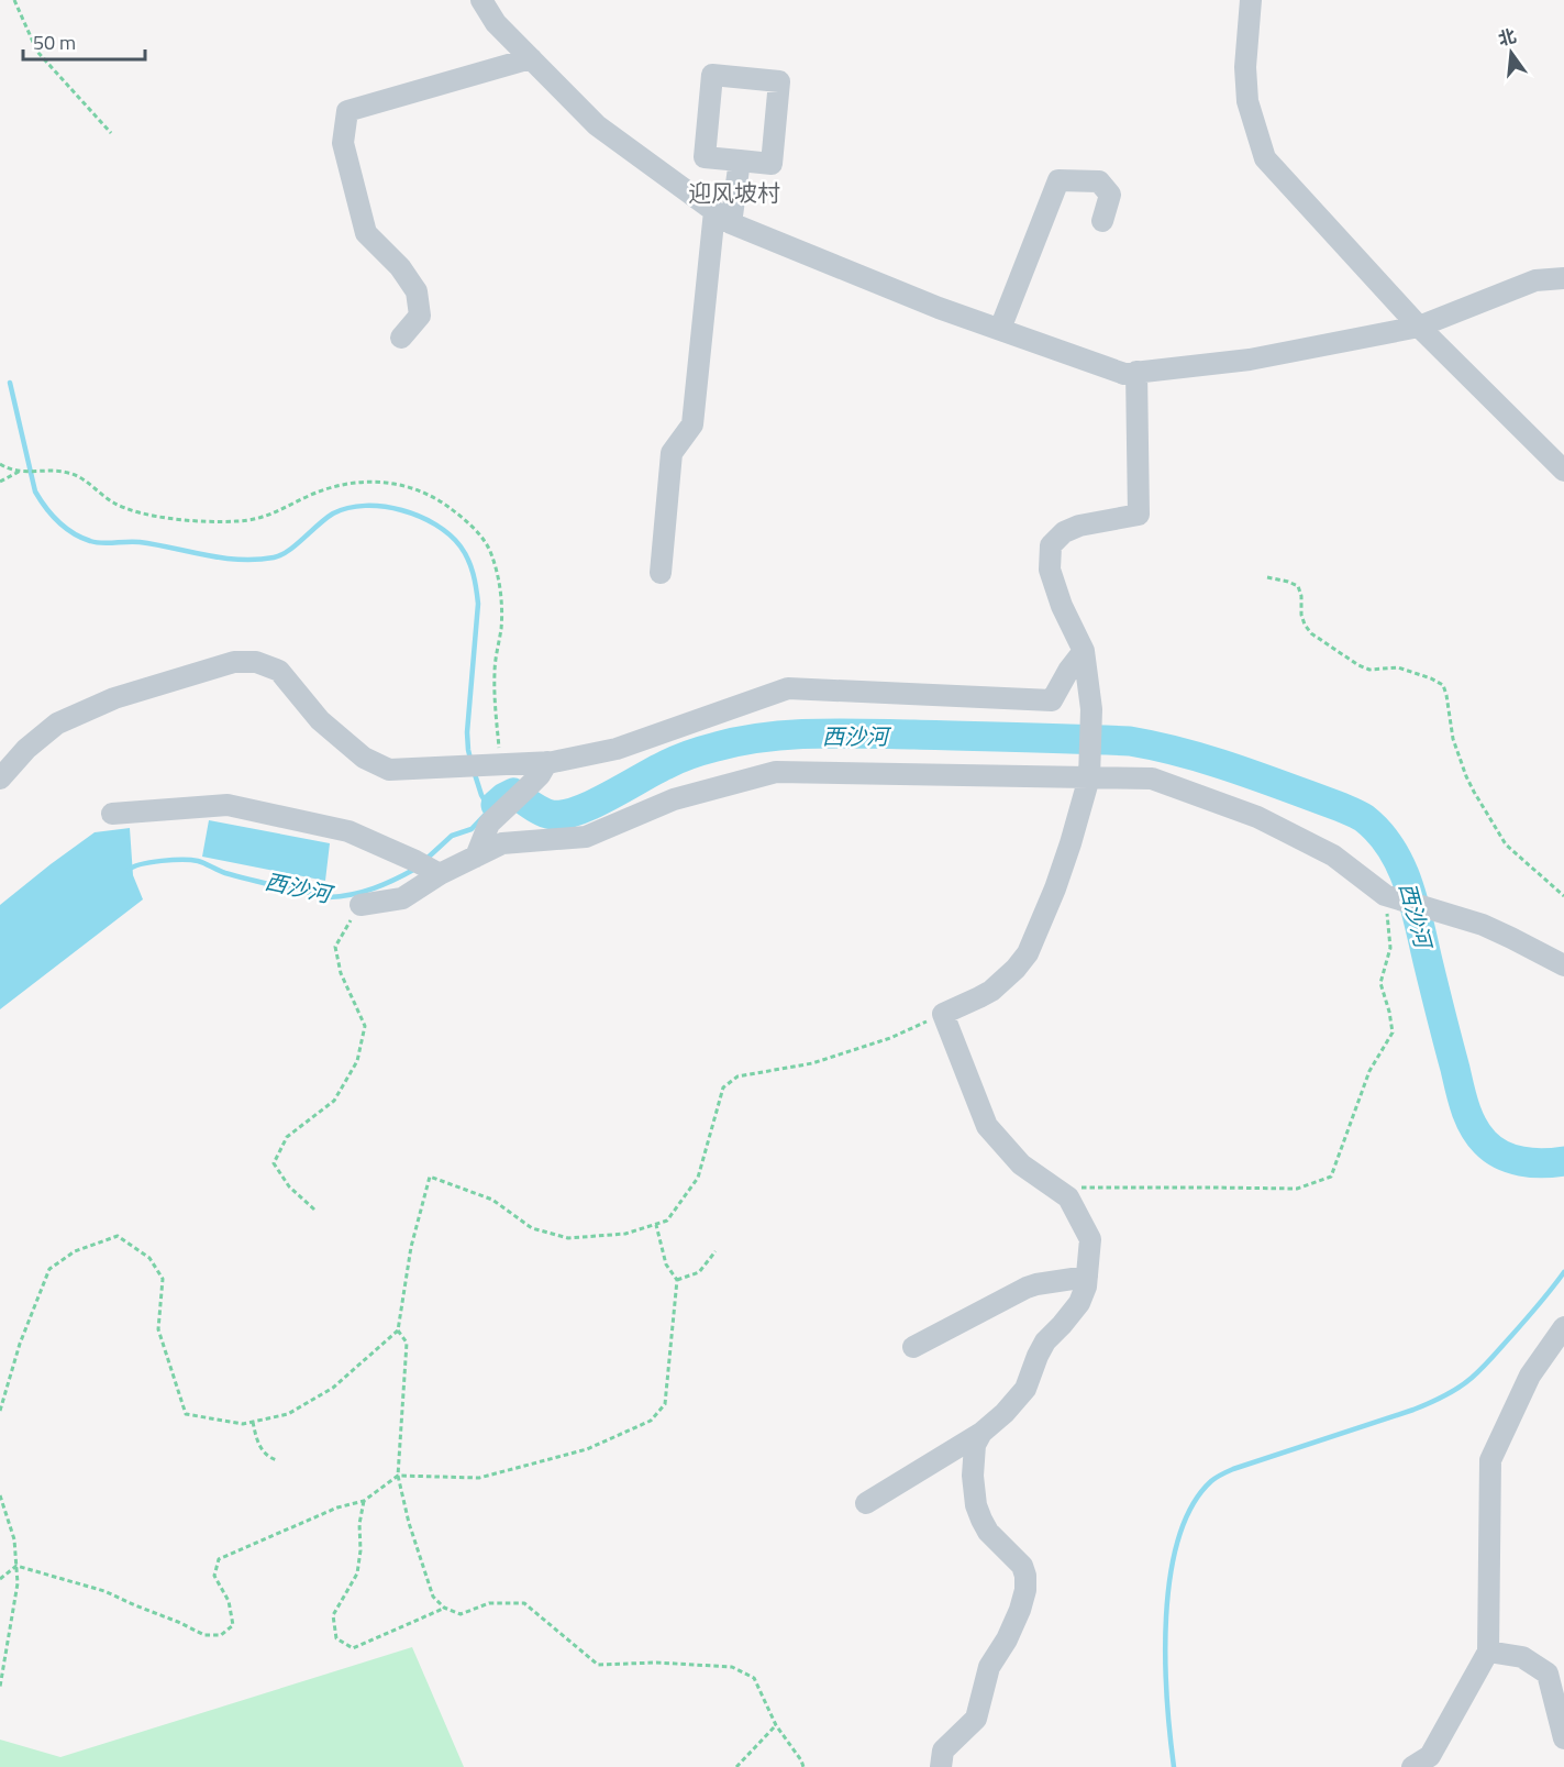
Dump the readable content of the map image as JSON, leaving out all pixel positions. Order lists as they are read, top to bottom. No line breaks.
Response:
{"districts":["迎风坡村"],"water":["西沙河"],"scale_bar":"50 m","north":"top"}
